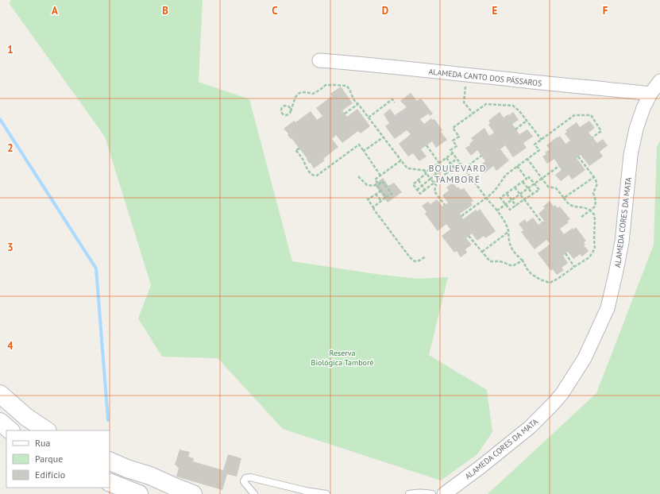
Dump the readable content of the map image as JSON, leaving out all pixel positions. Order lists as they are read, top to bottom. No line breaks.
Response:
{"streets":{"street":["ALAMEDA CANTO DOS PÁSSAROS","ALAMEDA CORES DA MATA"]},"crossings":[["ALAMEDA CANTO DOS PÁSSAROS","ALAMEDA CORES DA MATA"]],"districts":["BOULEVARD TAMBORÉ"],"parks":["Reserva Biológica Tamboré"],"legend":["Rua","Parque","Edifício"],"grid":{"columns":["A","B","C","D","E","F"],"rows":["1","2","3","4"]}}
